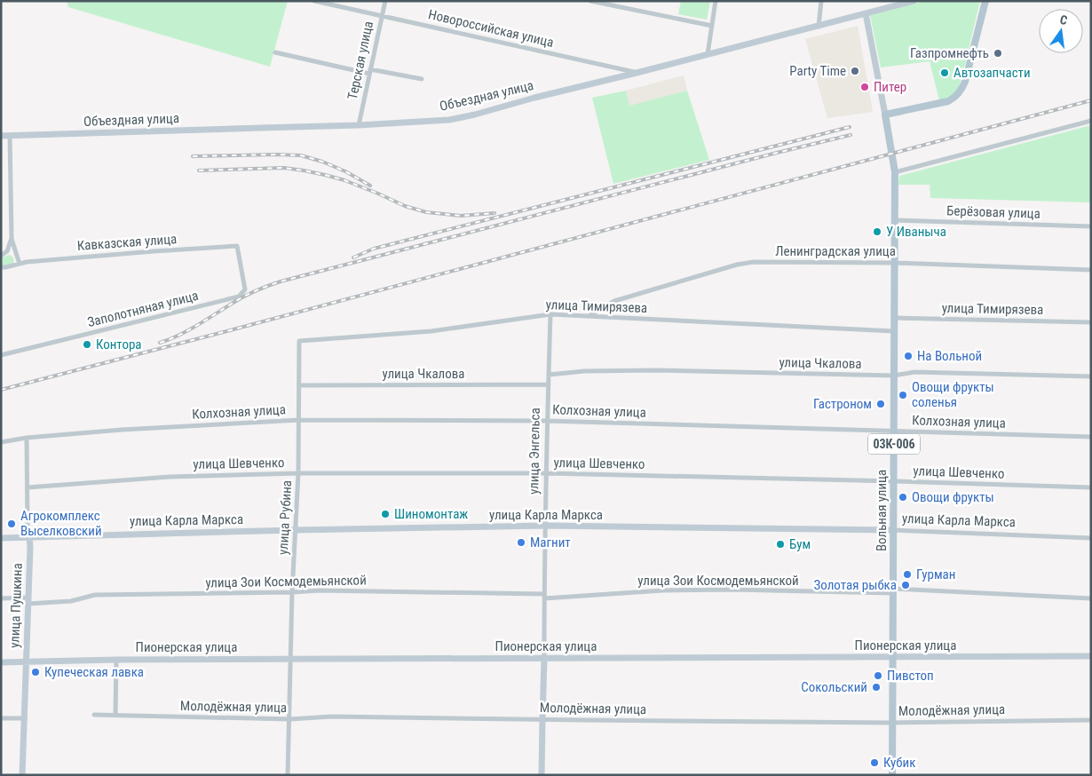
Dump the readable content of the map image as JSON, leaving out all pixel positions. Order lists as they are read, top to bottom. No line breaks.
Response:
{"streets":{"main road":["03К-006","Вольная улица"],"street":["Новороссийская улица","Терская улица","Объездная улица","Берёзовая улица","Кавказская улица","Ленинградская улица","улица Тимирязева","Заполотняная улица","улица Чкалова","Колхозная улица","улица Энгельса","улица Шевченко","улица Карла Маркса","улица Рубина","улица Зои Космодемьянской","улица Пушкина","Пионерская улица","Молодёжная улица"]},"crossings":[["Новороссийская улица","Терская улица"],["Новороссийская улица","Объездная улица"],["Терская улица","Объездная улица"],["Объездная улица","Вольная улица"],["Берёзовая улица","Вольная улица"],["Кавказская улица","Заполотняная улица"],["Ленинградская улица","улица Тимирязева"],["Ленинградская улица","Вольная улица"],["улица Тимирязева","улица Энгельса"],["улица Тимирязева","Вольная улица"],["улица Тимирязева","улица Рубина"],["улица Чкалова","улица Энгельса"],["улица Чкалова","Вольная улица"],["улица Чкалова","улица Рубина"],["Колхозная улица","улица Энгельса"],["Колхозная улица","Вольная улица"],["Колхозная улица","улица Рубина"],["Колхозная улица","улица Пушкина"],["улица Энгельса","улица Шевченко"],["улица Энгельса","улица Карла Маркса"],["улица Энгельса","улица Зои Космодемьянской"],["улица Энгельса","Пионерская улица"],["улица Энгельса","Молодёжная улица"],["улица Шевченко","Вольная улица"],["улица Шевченко","улица Рубина"],["улица Шевченко","улица Пушкина"],["Вольная улица","улица Карла Маркса"],["Вольная улица","улица Зои Космодемьянской"],["Вольная улица","Пионерская улица"],["Вольная улица","Молодёжная улица"],["улица Карла Маркса","улица Рубина"],["улица Карла Маркса","улица Пушкина"],["улица Рубина","улица Зои Космодемьянской"],["улица Рубина","Пионерская улица"],["улица Рубина","Молодёжная улица"],["улица Зои Космодемьянской","улица Пушкина"],["улица Пушкина","Пионерская улица"]],"places":["Газпромнефть","Party Time","Автозапчасти","Питер","У Иваныча","Контора","На Вольной","Овощи фрукты соленья","Гастроном","Овощи фрукты","Шиномонтаж","Агрокомплекс Выселковский","Магнит","Бум","Гурман","Золотая рыбка","Купеческая лавка","Пивстоп","Сокольский","Кубик"],"north":"top"}
